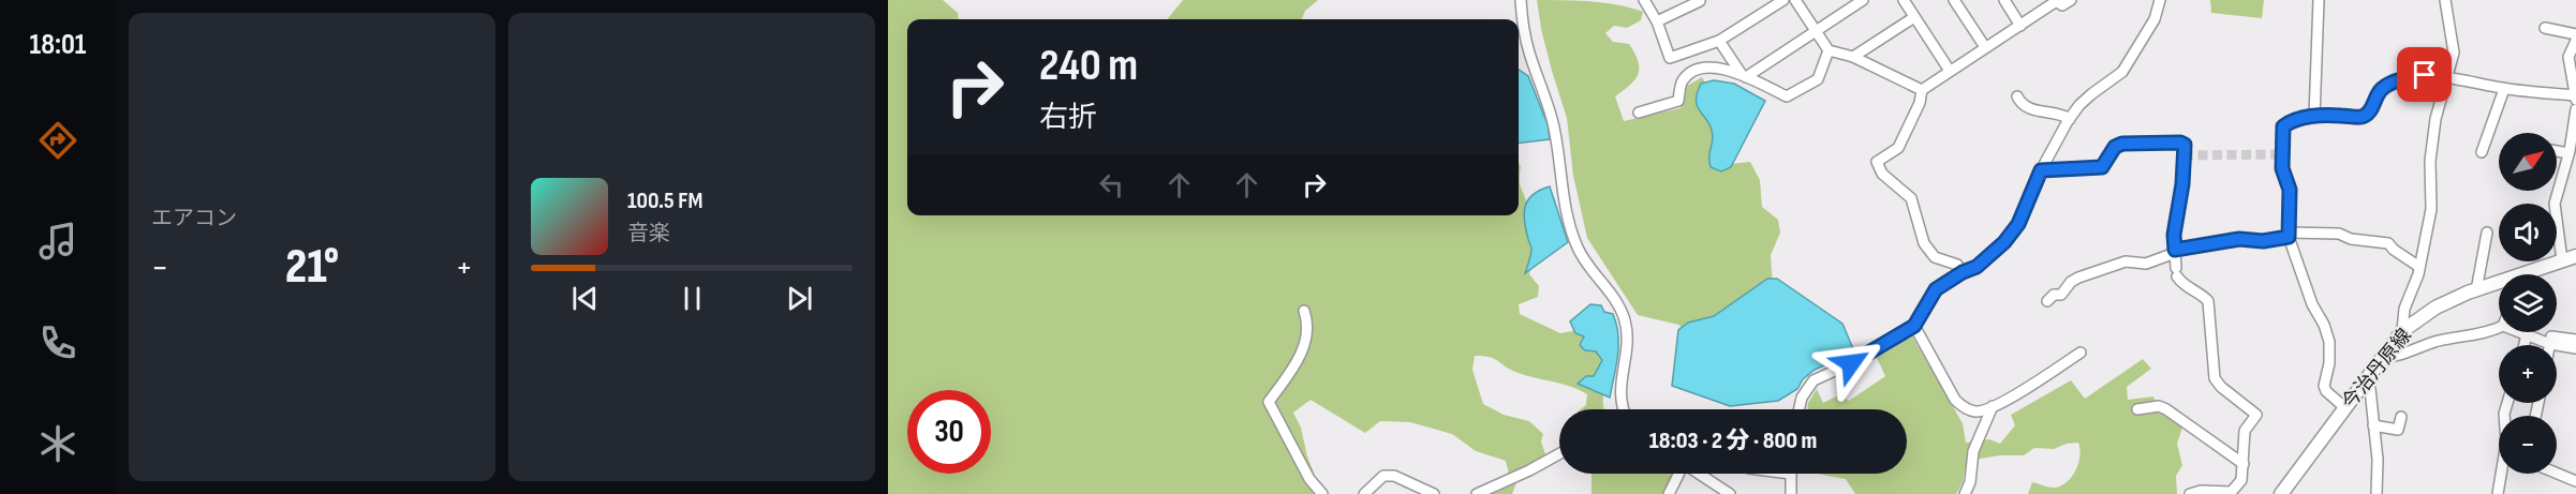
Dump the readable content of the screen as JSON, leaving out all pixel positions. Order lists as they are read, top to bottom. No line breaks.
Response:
{"streets":{"main road":["今治丹原線"]},"north":"top right","page":{"tabs":"18:01","tile":"エアコン","turn":["240 m","右折"],"map_buttons":["+","−"],"song":["100.5 FM","音楽"],"heat":["−","21°","+"],"limit":"30","trip":"18:03 · 2 分 · 800 m"}}
